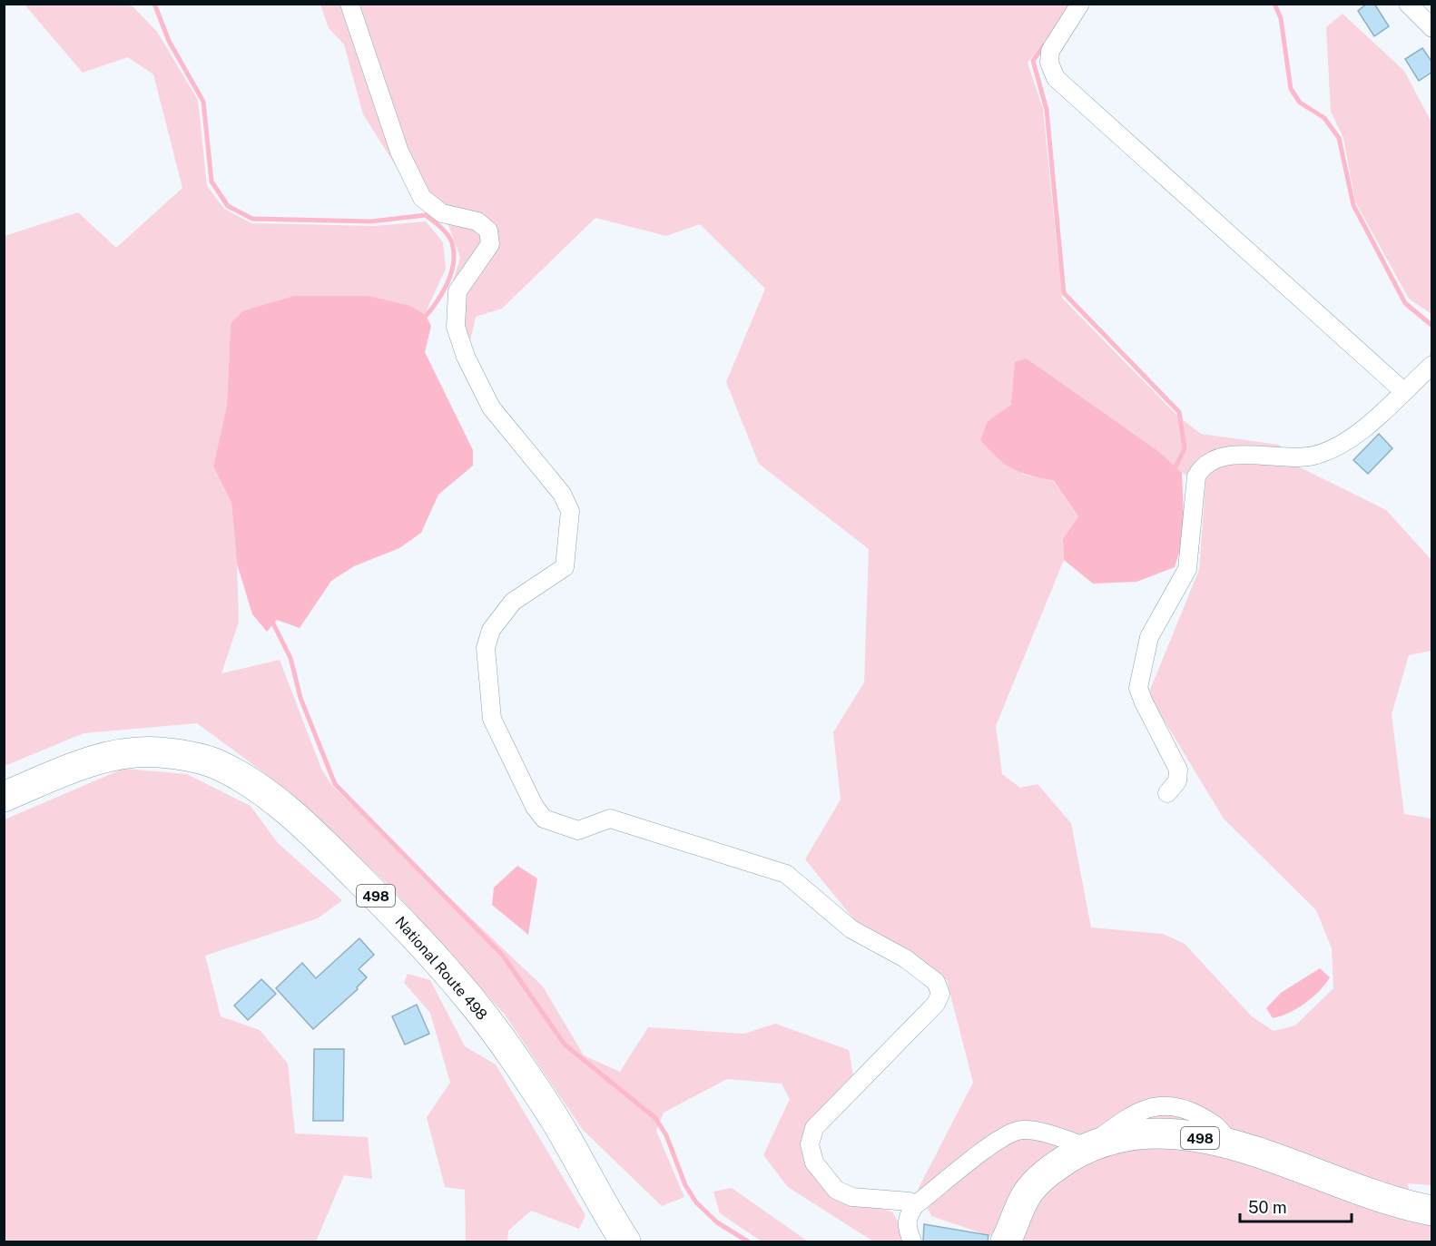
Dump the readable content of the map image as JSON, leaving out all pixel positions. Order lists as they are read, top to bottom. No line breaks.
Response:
{"streets":{"highway":["498","National Route 498"]},"scale_bar":"50 m"}
